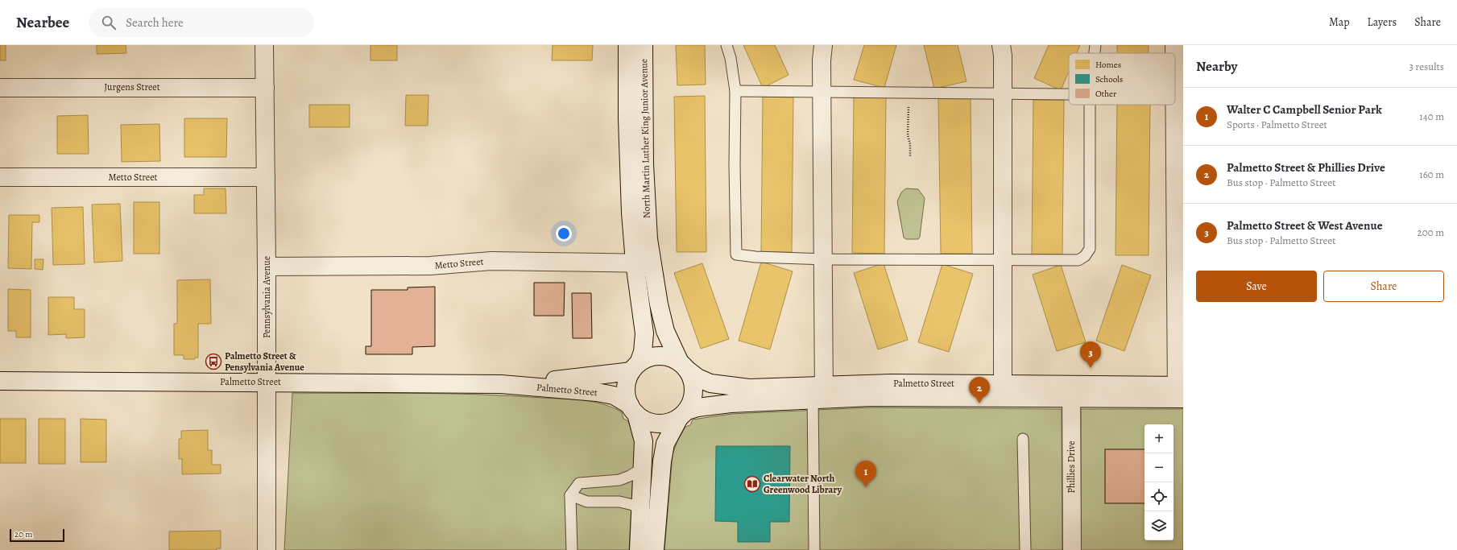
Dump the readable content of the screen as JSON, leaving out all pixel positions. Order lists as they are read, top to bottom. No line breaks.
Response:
{"streets":{"street":["Jurgens Street","North Martin Luther King Junior Avenue","Metto Street","Pennsylvania Avenue","Palmetto Street","Phillies Drive"]},"crossings":[["Jurgens Street","Pennsylvania Avenue"],["North Martin Luther King Junior Avenue","Metto Street"],["North Martin Luther King Junior Avenue","Palmetto Street"],["Metto Street","Pennsylvania Avenue"],["Pennsylvania Avenue","Palmetto Street"],["Palmetto Street","Phillies Drive"]],"places":{"bus stop":["Palmetto Street & Pensylvania Avenue"],"library":["Clearwater North Greenwood Library"]},"legend":["Homes","Schools","Other"],"scale_bar":"20 m","page":{"header":"Nearbee","search":"Search here","nav":["Map","Layers","Share"],"heading":["Nearby","3 results"],"list":[{"mark":"1","name":"Walter C Campbell Senior Park","note":"Sports · Palmetto Street","value":"140 m"},{"mark":"2","name":"Palmetto Street & Phillies Drive","note":"Bus stop · Palmetto Street","value":"160 m"},{"mark":"3","name":"Palmetto Street & West Avenue","note":"Bus stop · Palmetto Street","value":"200 m"}],"buttons":["Save","Share"],"pins":["3","2","1"],"map_buttons":["+","−"],"scale":"20 m"}}
